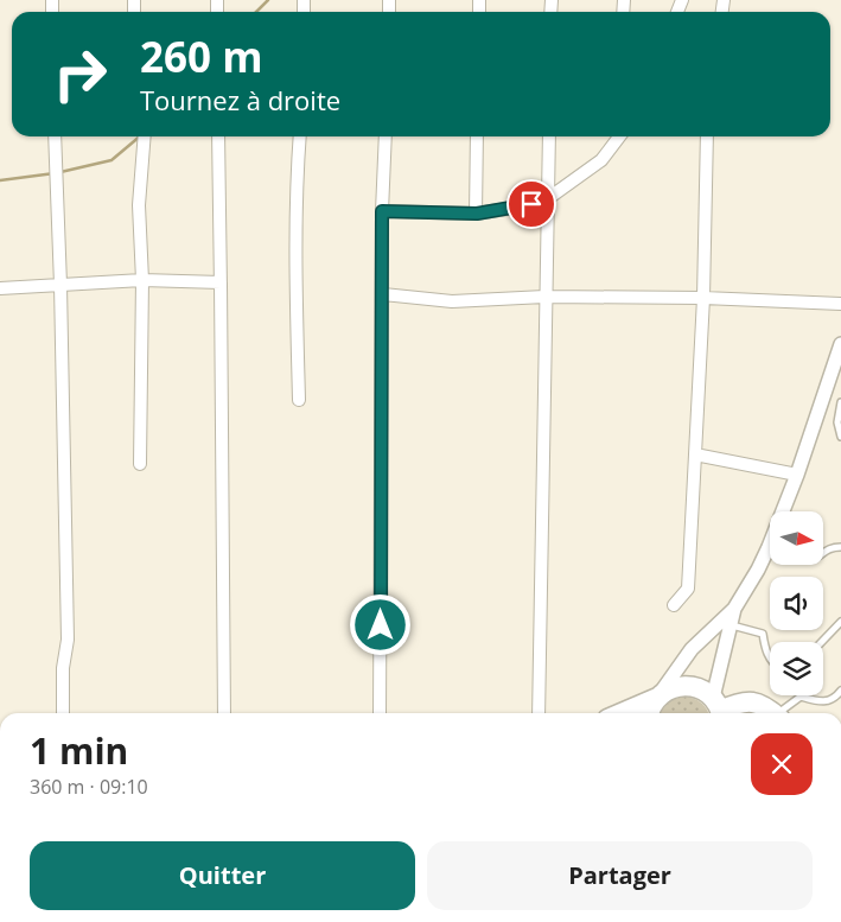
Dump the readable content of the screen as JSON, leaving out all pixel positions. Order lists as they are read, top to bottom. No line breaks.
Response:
{"north":"right","page":{"turn":["260 m","Tournez à droite"],"heading":["1 min","360 m · 09:10"],"buttons":["Quitter","Partager"]}}
